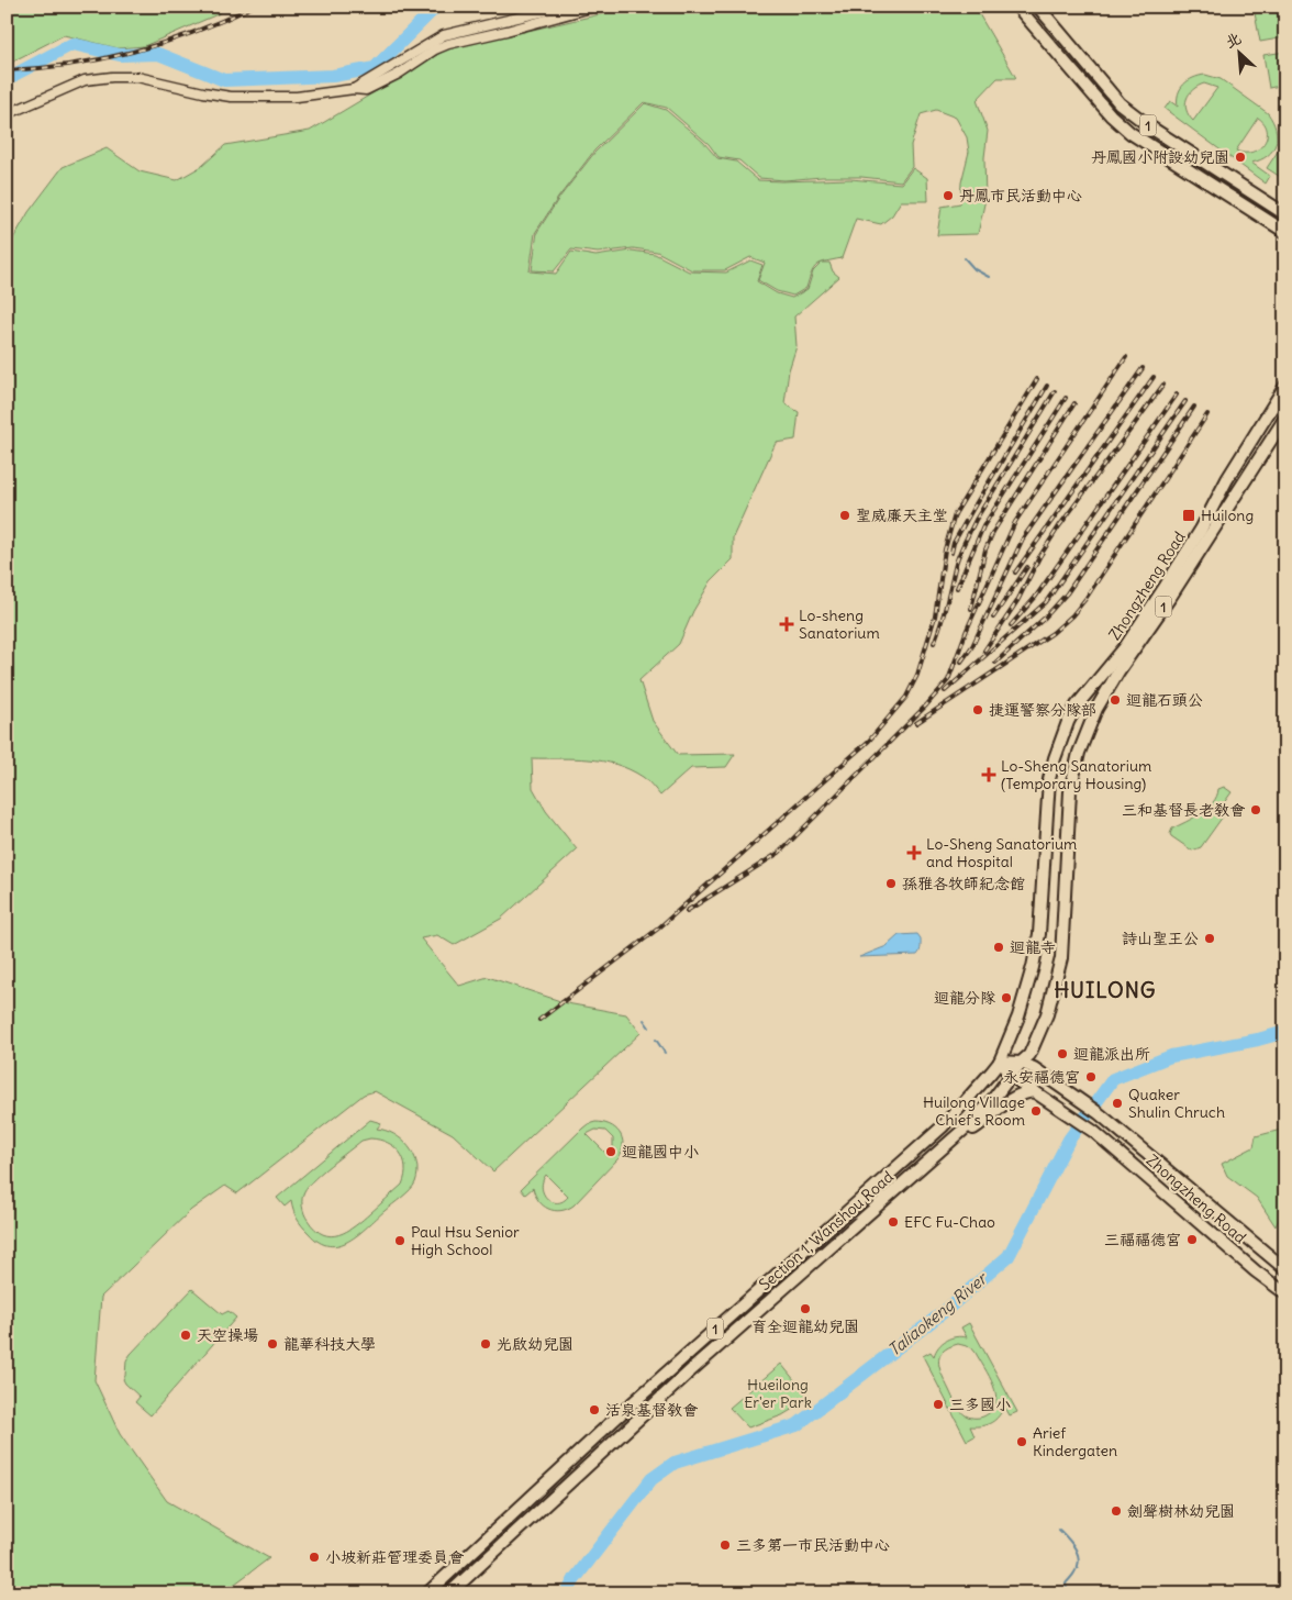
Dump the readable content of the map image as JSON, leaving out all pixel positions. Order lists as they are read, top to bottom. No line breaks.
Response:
{"streets":{"main road":["1","Zhongzheng Road","Section 1, Wanshou Road"]},"crossings":[["Zhongzheng Road","Section 1, Wanshou Road"]],"districts":["HUILONG"],"water":["Taliaokeng River"],"parks":["Hueilong Er'er Park"],"places":{"other":["丹鳳國小附設幼兒園","丹鳳市民活動中心","聖威廉天主堂","迴龍石頭公","捷運警察分隊部","三和基督長老教會","孫雅各牧師紀念館","詩山聖王公","迴龍寺","迴龍分隊","迴龍派出所","永安福德宮","Quaker Shulin Chruch","Huilong Village Chief's Room","迴龍國中小","EFC Fu-Chao","三福福德宮","Paul Hsu Senior High School","育全迴龍幼兒園","天空操場","龍華科技大學","光啟幼兒園","三多國小","活泉基督教會","Arief Kindergaten","劍聲樹林幼兒園","三多第一市民活動中心","小坡新莊管理委員會"],"transit":["Huilong"],"health":["Lo-sheng Sanatorium","Lo-Sheng Sanatorium (Temporary Housing)","Lo-Sheng Sanatorium and Hospital"]},"north":"top left"}
